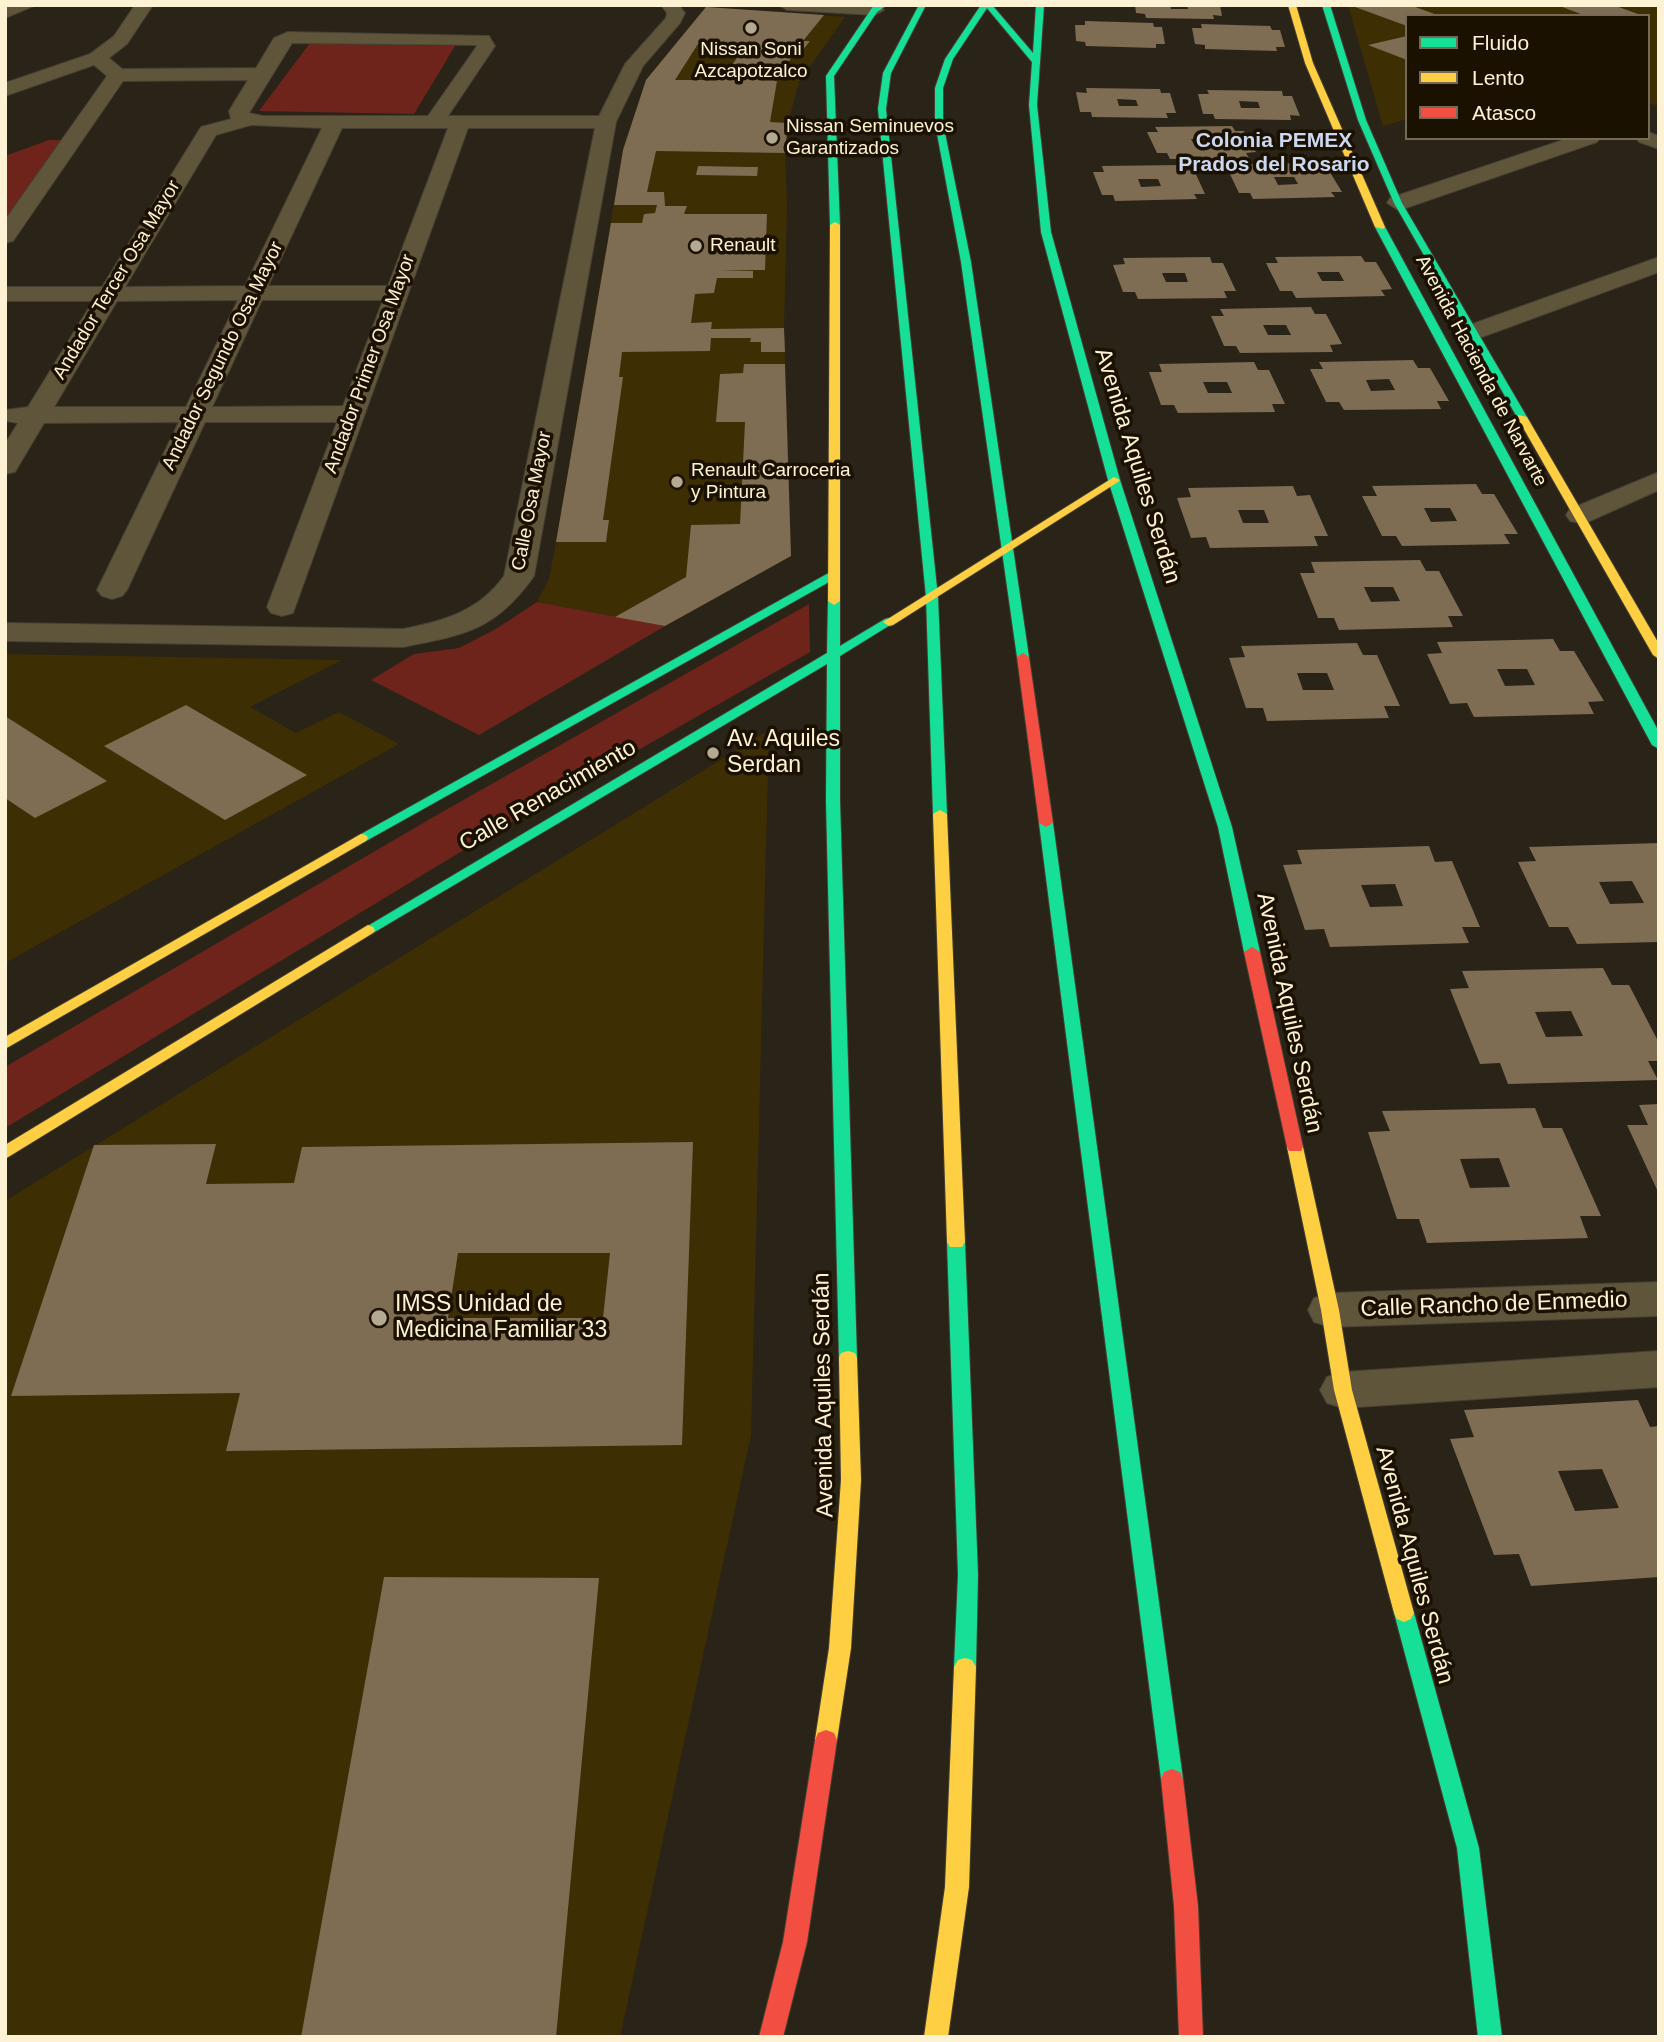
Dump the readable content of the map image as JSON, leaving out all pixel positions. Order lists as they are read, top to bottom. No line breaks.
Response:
{"streets":{"street":["Andador Tercer Osa Mayor","Andador Segundo Osa Mayor","Andador Primer Osa Mayor","Avenida Hacienda de Narvarte","Avenida Aquiles Serdán","Calle Osa Mayor","Calle Renacimiento","Calle Rancho de Enmedio"]},"crossings":[["Andador Tercer Osa Mayor","Andador Segundo Osa Mayor"],["Andador Tercer Osa Mayor","Andador Primer Osa Mayor"],["Andador Tercer Osa Mayor","Calle Osa Mayor"],["Avenida Aquiles Serdán","Calle Renacimiento"],["Avenida Aquiles Serdán","Calle Rancho de Enmedio"]],"districts":["Colonia PEMEX Prados del Rosario"],"places":["Nissan Soni Azcapotzalco","Nissan Seminuevos Garantizados","Renault","Renault Carroceria y Pintura","Av. Aquiles Serdan","IMSS Unidad de Medicina Familiar 33"],"legend":["Fluido","Lento","Atasco"]}
